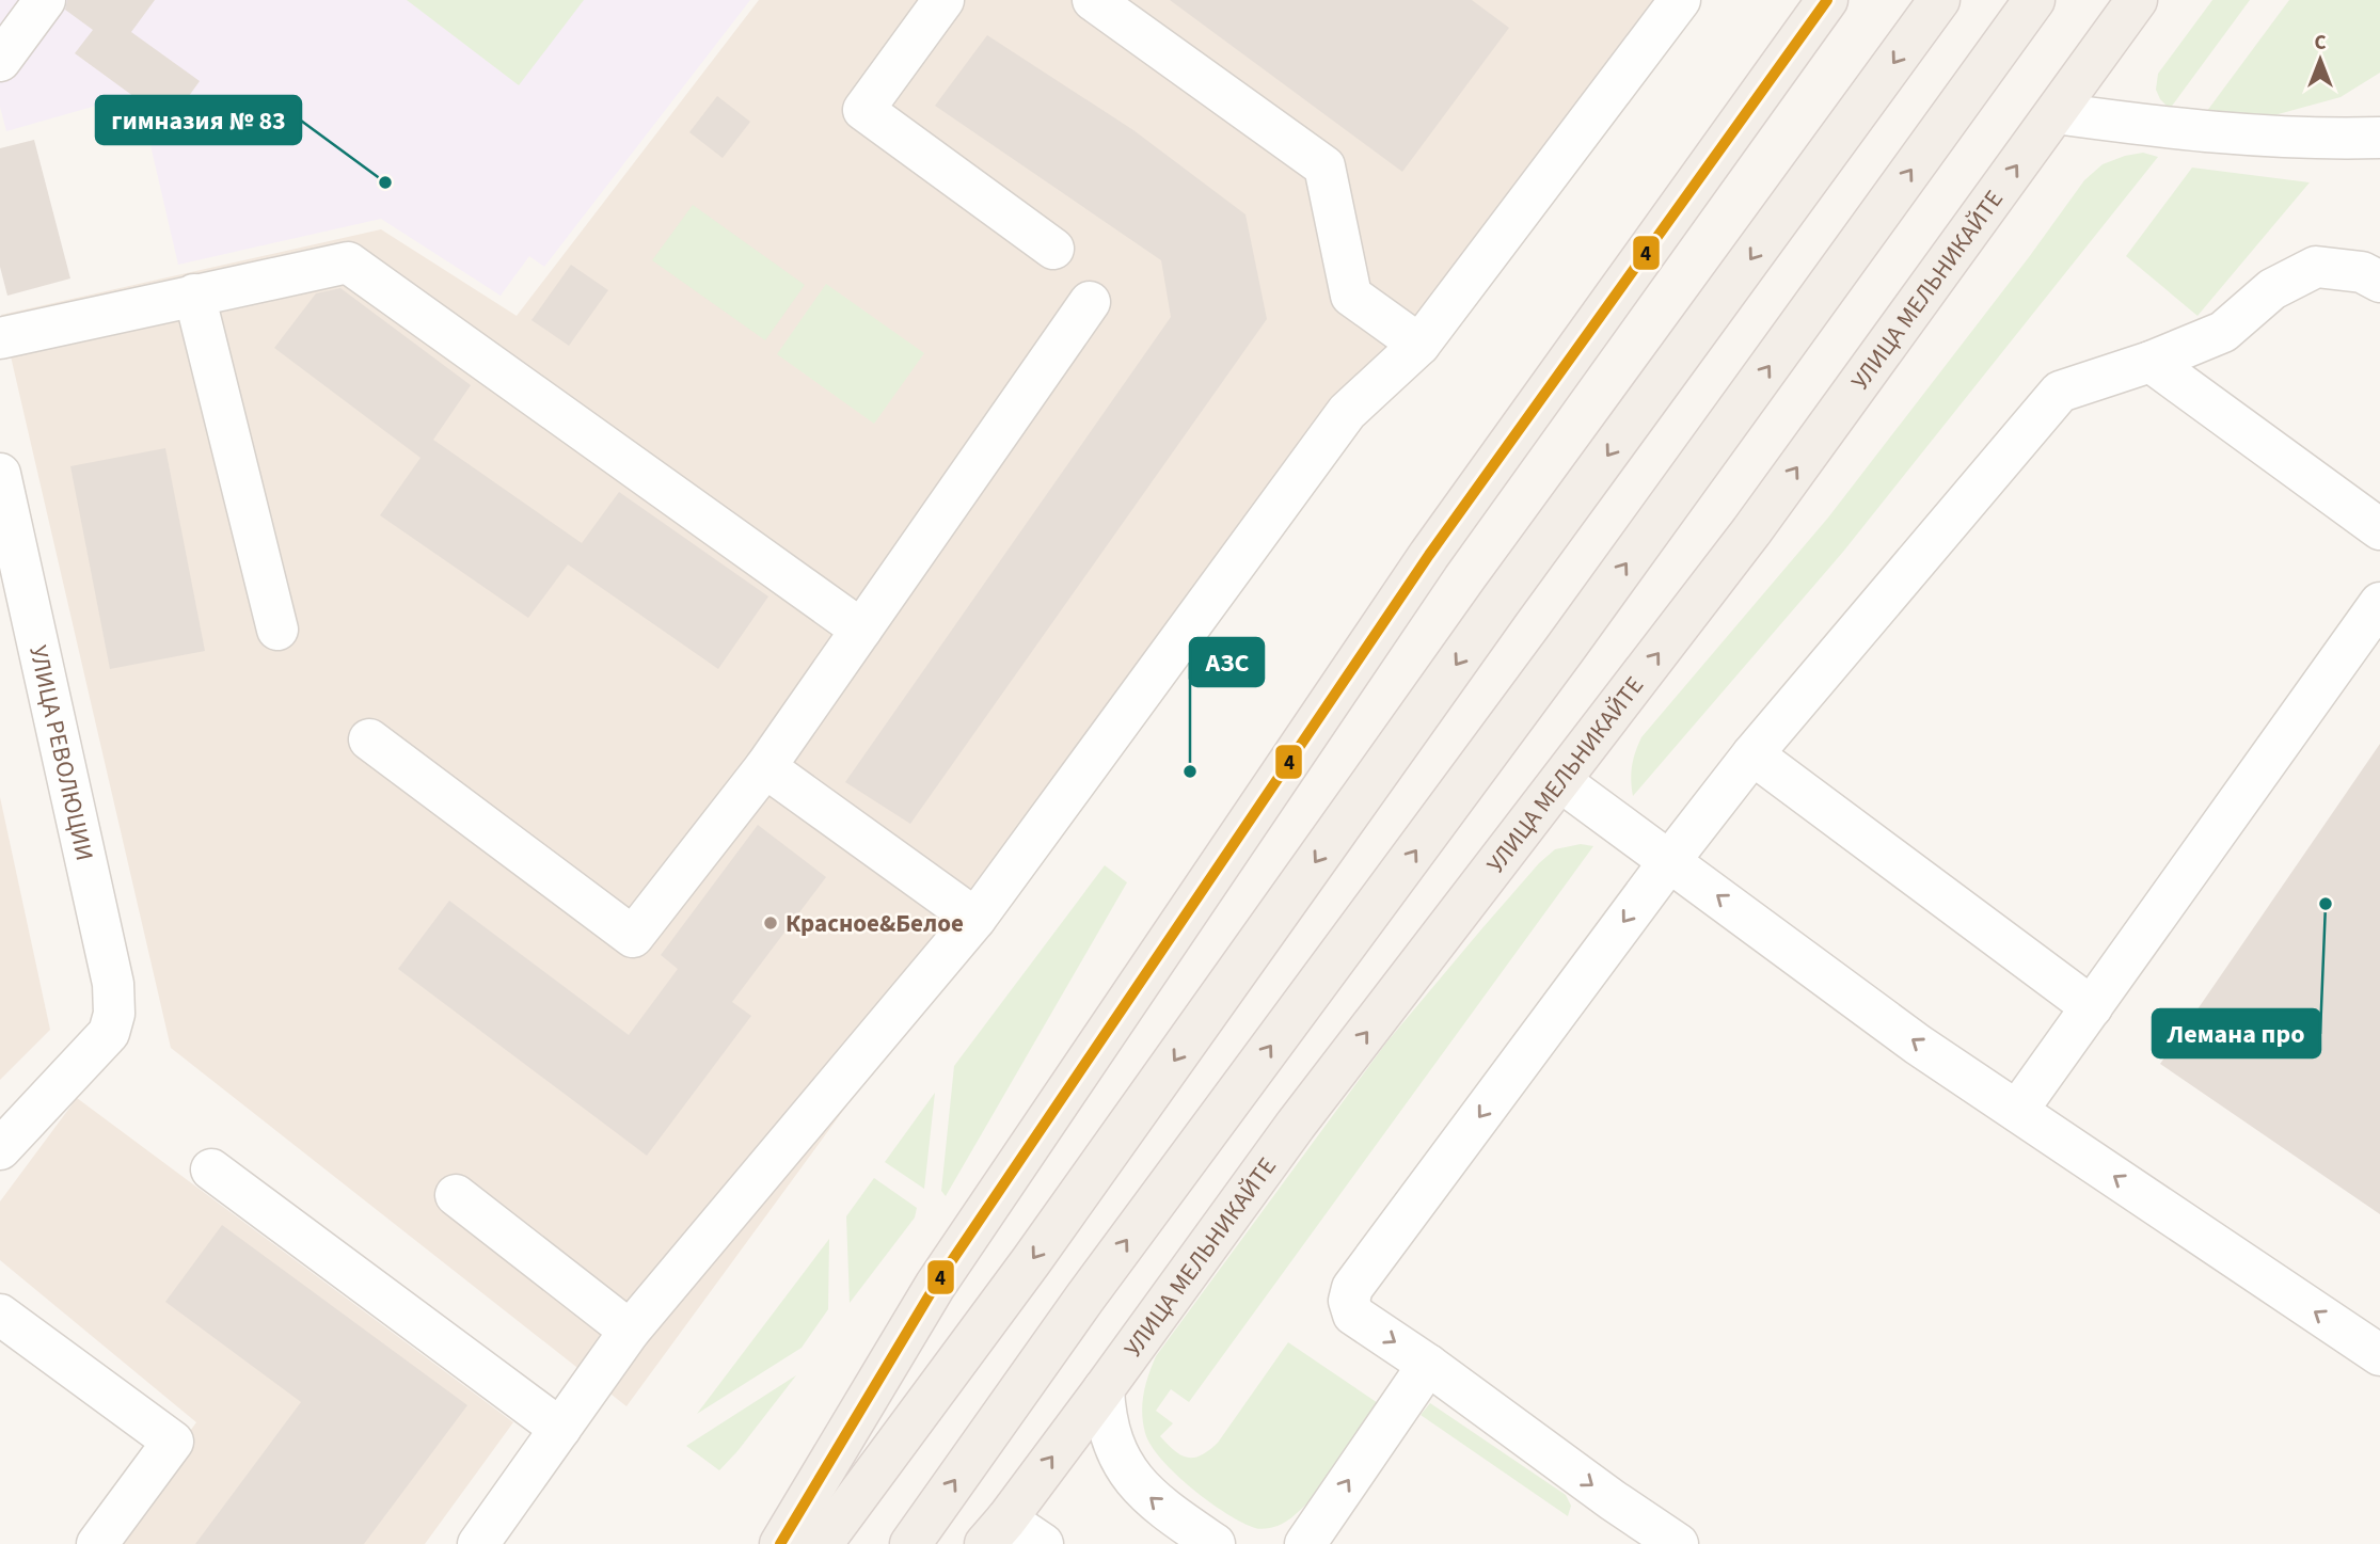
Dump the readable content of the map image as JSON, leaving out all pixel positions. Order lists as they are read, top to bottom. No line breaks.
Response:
{"streets":{"main road":["УЛИЦА МЕЛЬНИКАЙТЕ"],"street":["УЛИЦА РЕВОЛЮЦИИ"]},"places":["гимназия № 83","АЗС","Лемана про","Красное&Белое"],"lines":["transit line 4"],"north":"top"}
